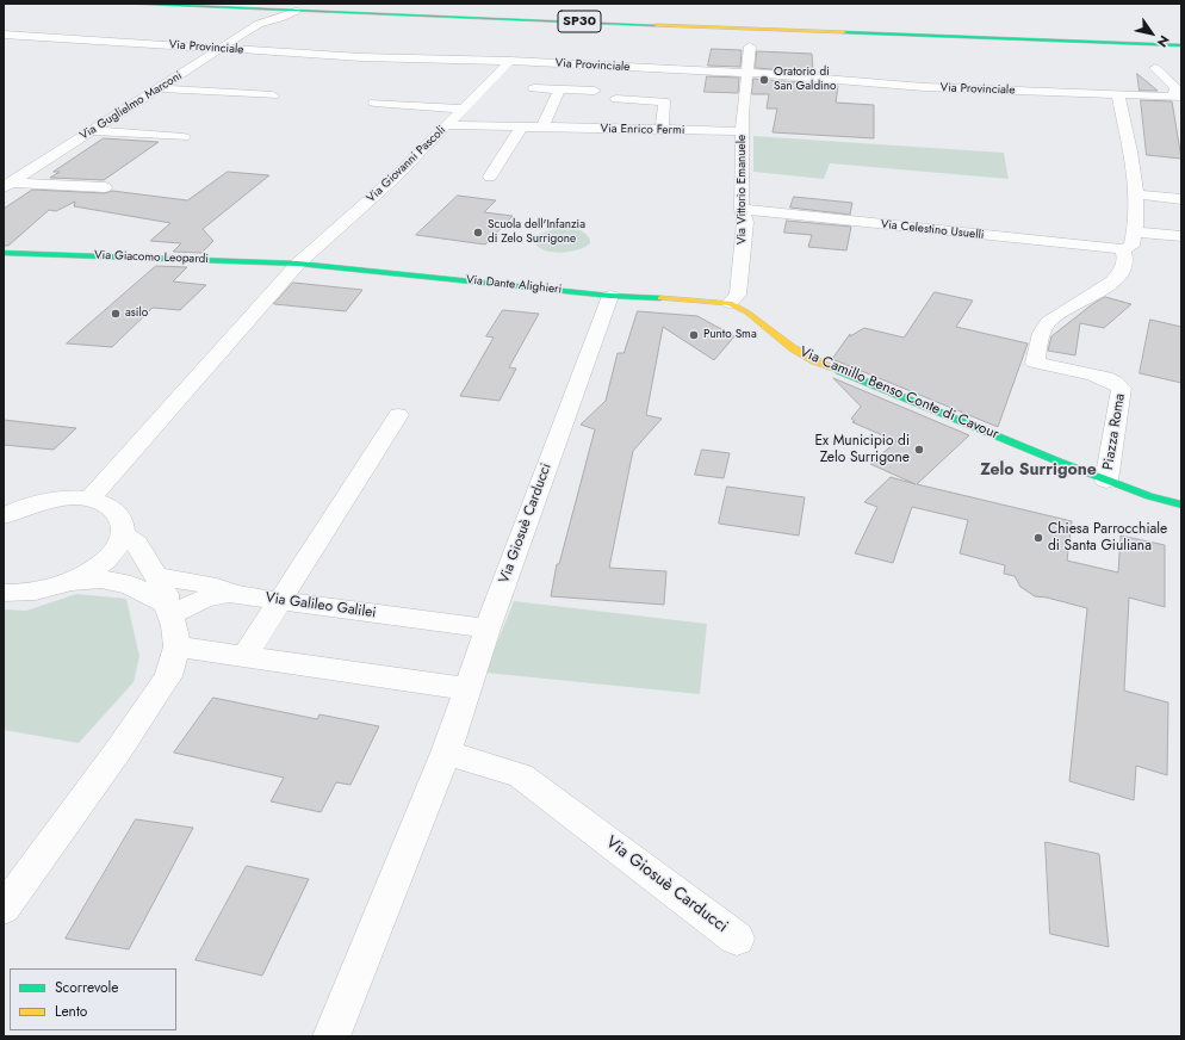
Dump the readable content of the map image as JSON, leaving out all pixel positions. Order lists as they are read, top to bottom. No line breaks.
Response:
{"streets":{"main road":["SP30","Via Giacomo Leopardi","Via Dante Alighieri","Via Camillo Benso Conte di Cavour","Piazza Roma"],"street":["Via Provinciale","Via Guglielmo Marconi","Via Enrico Fermi","Via Giovanni Pascoli","Via Vittorio Emanuele","Via Celestino Usuelli","Via Giosuè Carducci","Via Galileo Galilei"]},"crossings":[["SP30","Via Guglielmo Marconi"],["Via Provinciale","Via Guglielmo Marconi"],["Via Provinciale","Via Giovanni Pascoli"],["Via Provinciale","Via Vittorio Emanuele"],["Via Enrico Fermi","Via Giovanni Pascoli"],["Via Enrico Fermi","Via Vittorio Emanuele"],["Via Giovanni Pascoli","Via Giacomo Leopardi"],["Via Giovanni Pascoli","Via Dante Alighieri"],["Via Vittorio Emanuele","Via Celestino Usuelli"],["Via Vittorio Emanuele","Via Dante Alighieri"],["Via Vittorio Emanuele","Via Camillo Benso Conte di Cavour"],["Via Celestino Usuelli","Piazza Roma"],["Via Giacomo Leopardi","Via Dante Alighieri"],["Via Dante Alighieri","Via Camillo Benso Conte di Cavour"],["Via Dante Alighieri","Via Giosuè Carducci"],["Via Camillo Benso Conte di Cavour","Piazza Roma"],["Via Giosuè Carducci","Via Galileo Galilei"]],"districts":["Zelo Surrigone"],"places":["Oratorio di San Galdino","Scuola dell'Infanzia di Zelo Surrigone","asilo","Punto Sma","Ex Municipio di Zelo Surrigone","Chiesa Parrocchiale di Santa Giuliana"],"legend":["Scorrevole","Lento"],"north":"bottom right"}
